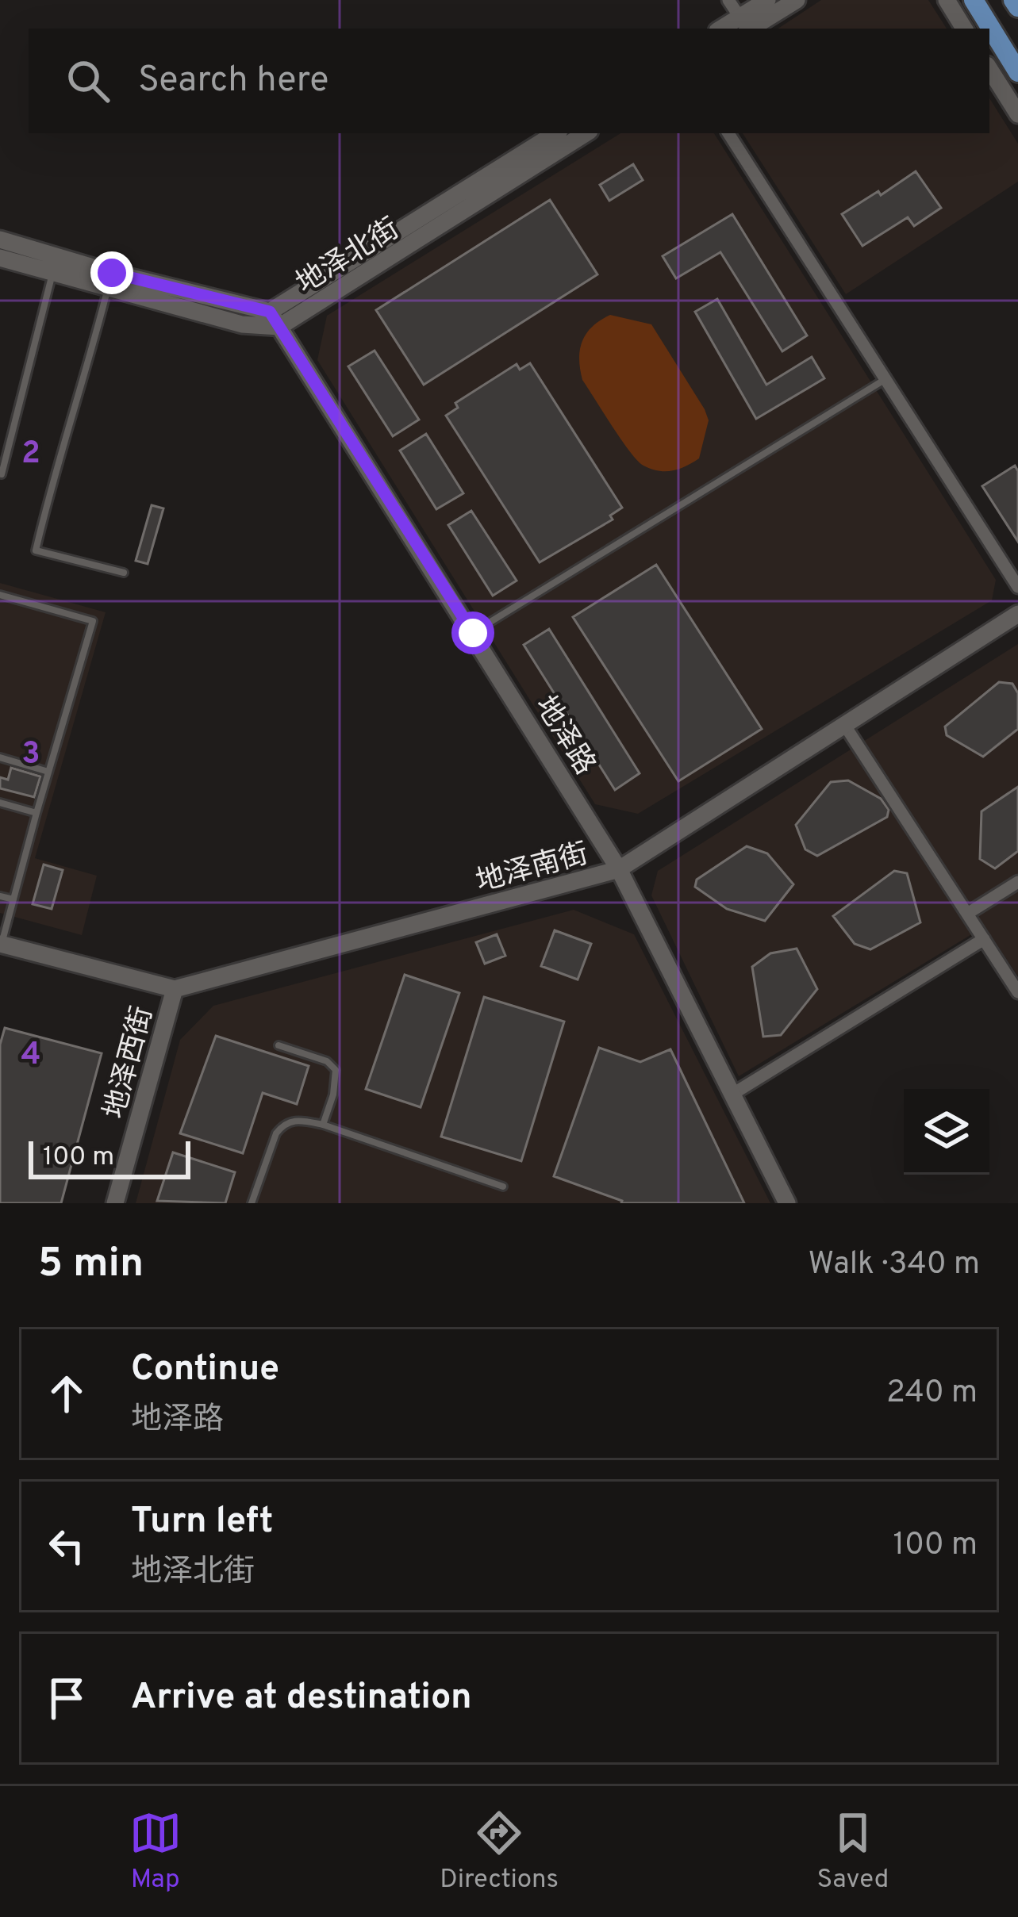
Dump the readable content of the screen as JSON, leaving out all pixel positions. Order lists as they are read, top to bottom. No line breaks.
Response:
{"streets":{"street":["地泽北街","地泽路","地泽南街","地泽西街"]},"crossings":[["地泽北街","地泽路"],["地泽路","地泽南街"],["地泽南街","地泽西街"]],"scale_bar":"100 m","page":{"search":"Search here","scale":"100 m","heading":["5 min","Walk · 340 m"],"list":[["Continue","地泽路","240 m"],["Turn left","地泽北街","100 m"],"Arrive at destination"],"nav":["Map","Directions","Saved"]},"grid":{"rows":["2","3","4"]}}
